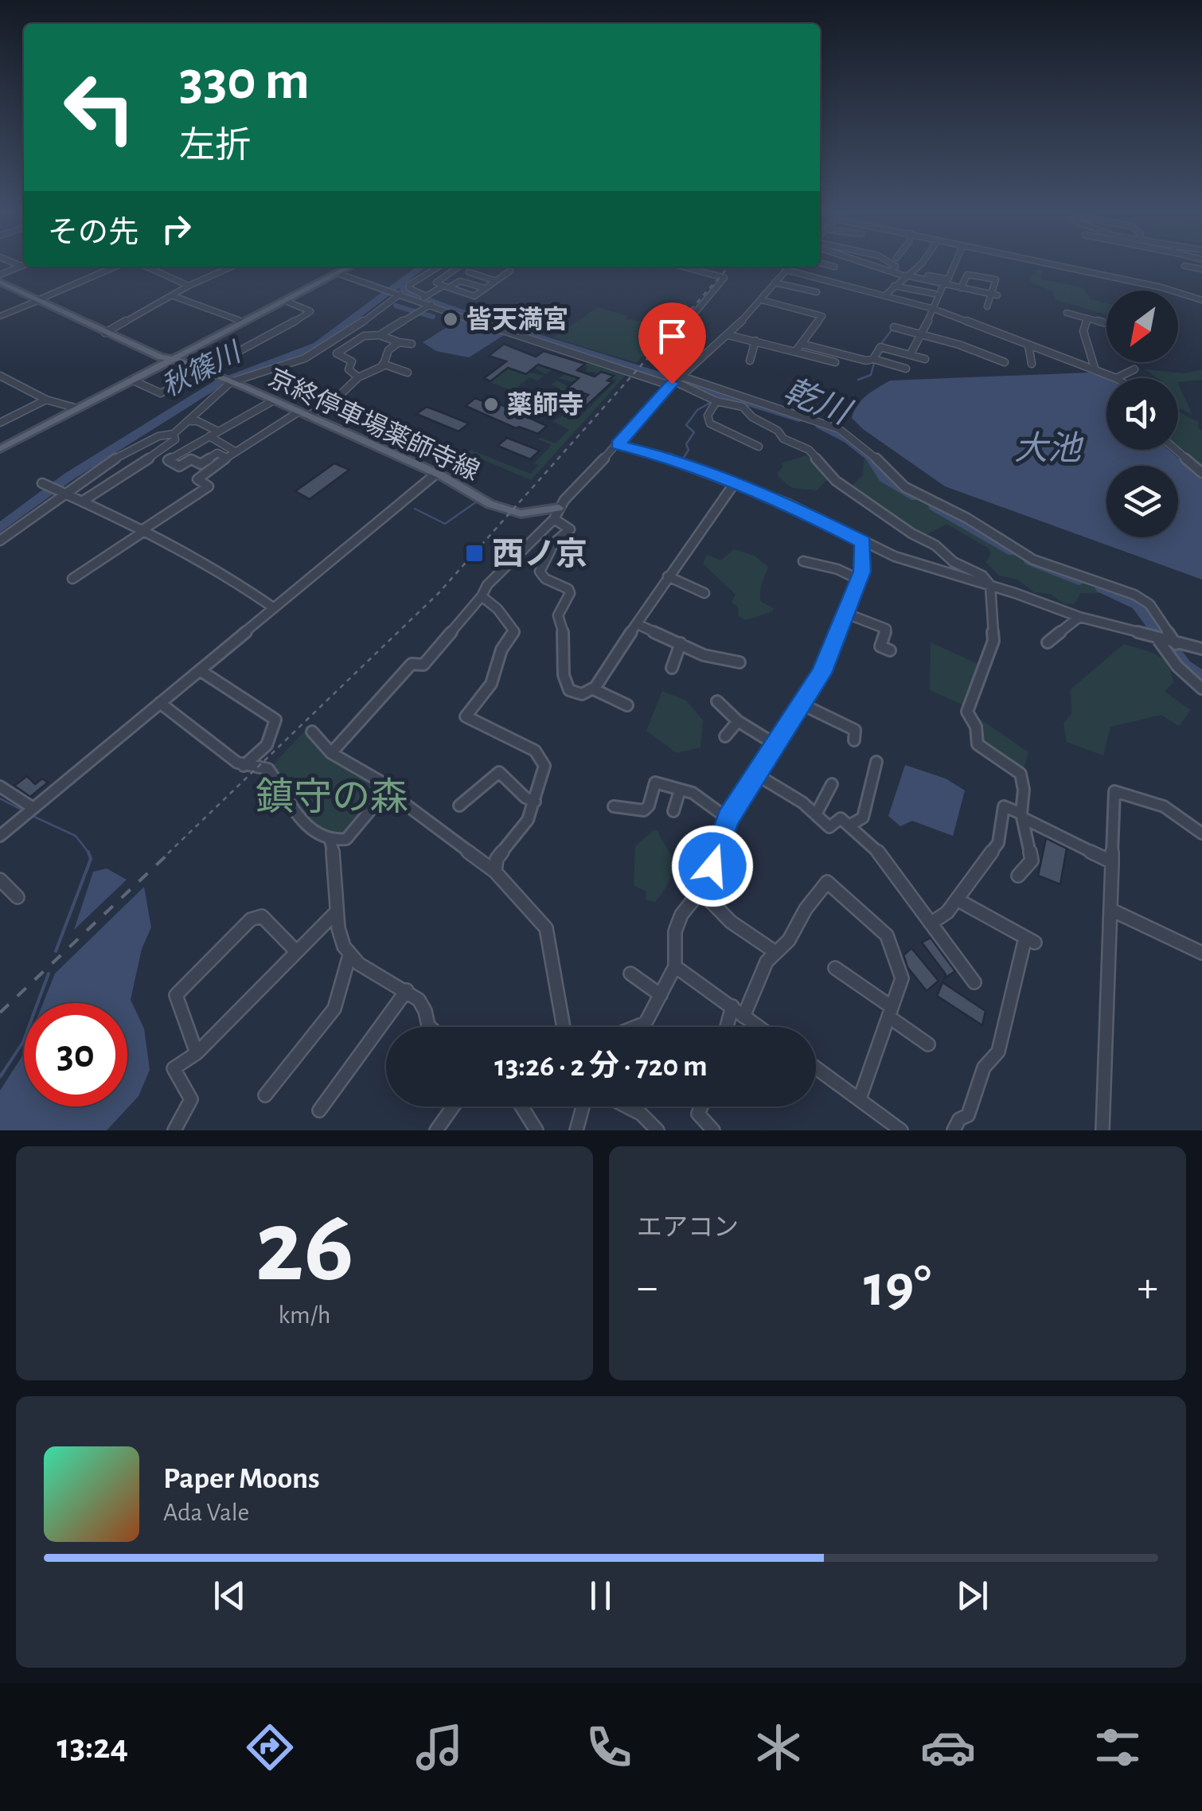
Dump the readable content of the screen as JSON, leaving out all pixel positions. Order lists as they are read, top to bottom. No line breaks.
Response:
{"streets":{"main road":["京終停車場薬師寺線"]},"water":["秋篠川","乾川","大池"],"parks":["鎮守の森"],"places":{"other":["皆天満宮","薬師寺"],"transit":["西ノ京"]},"north":"bottom left","page":{"turn":["330 m","左折"],"then":"その先","limit":"30","trip":"13:26 · 2 分 · 720 m","tile":[["26","km/h"],"エアコン"],"heat":["−","19°","+"],"song":["Paper Moons","Ada Vale"],"tabs":"13:24"}}
